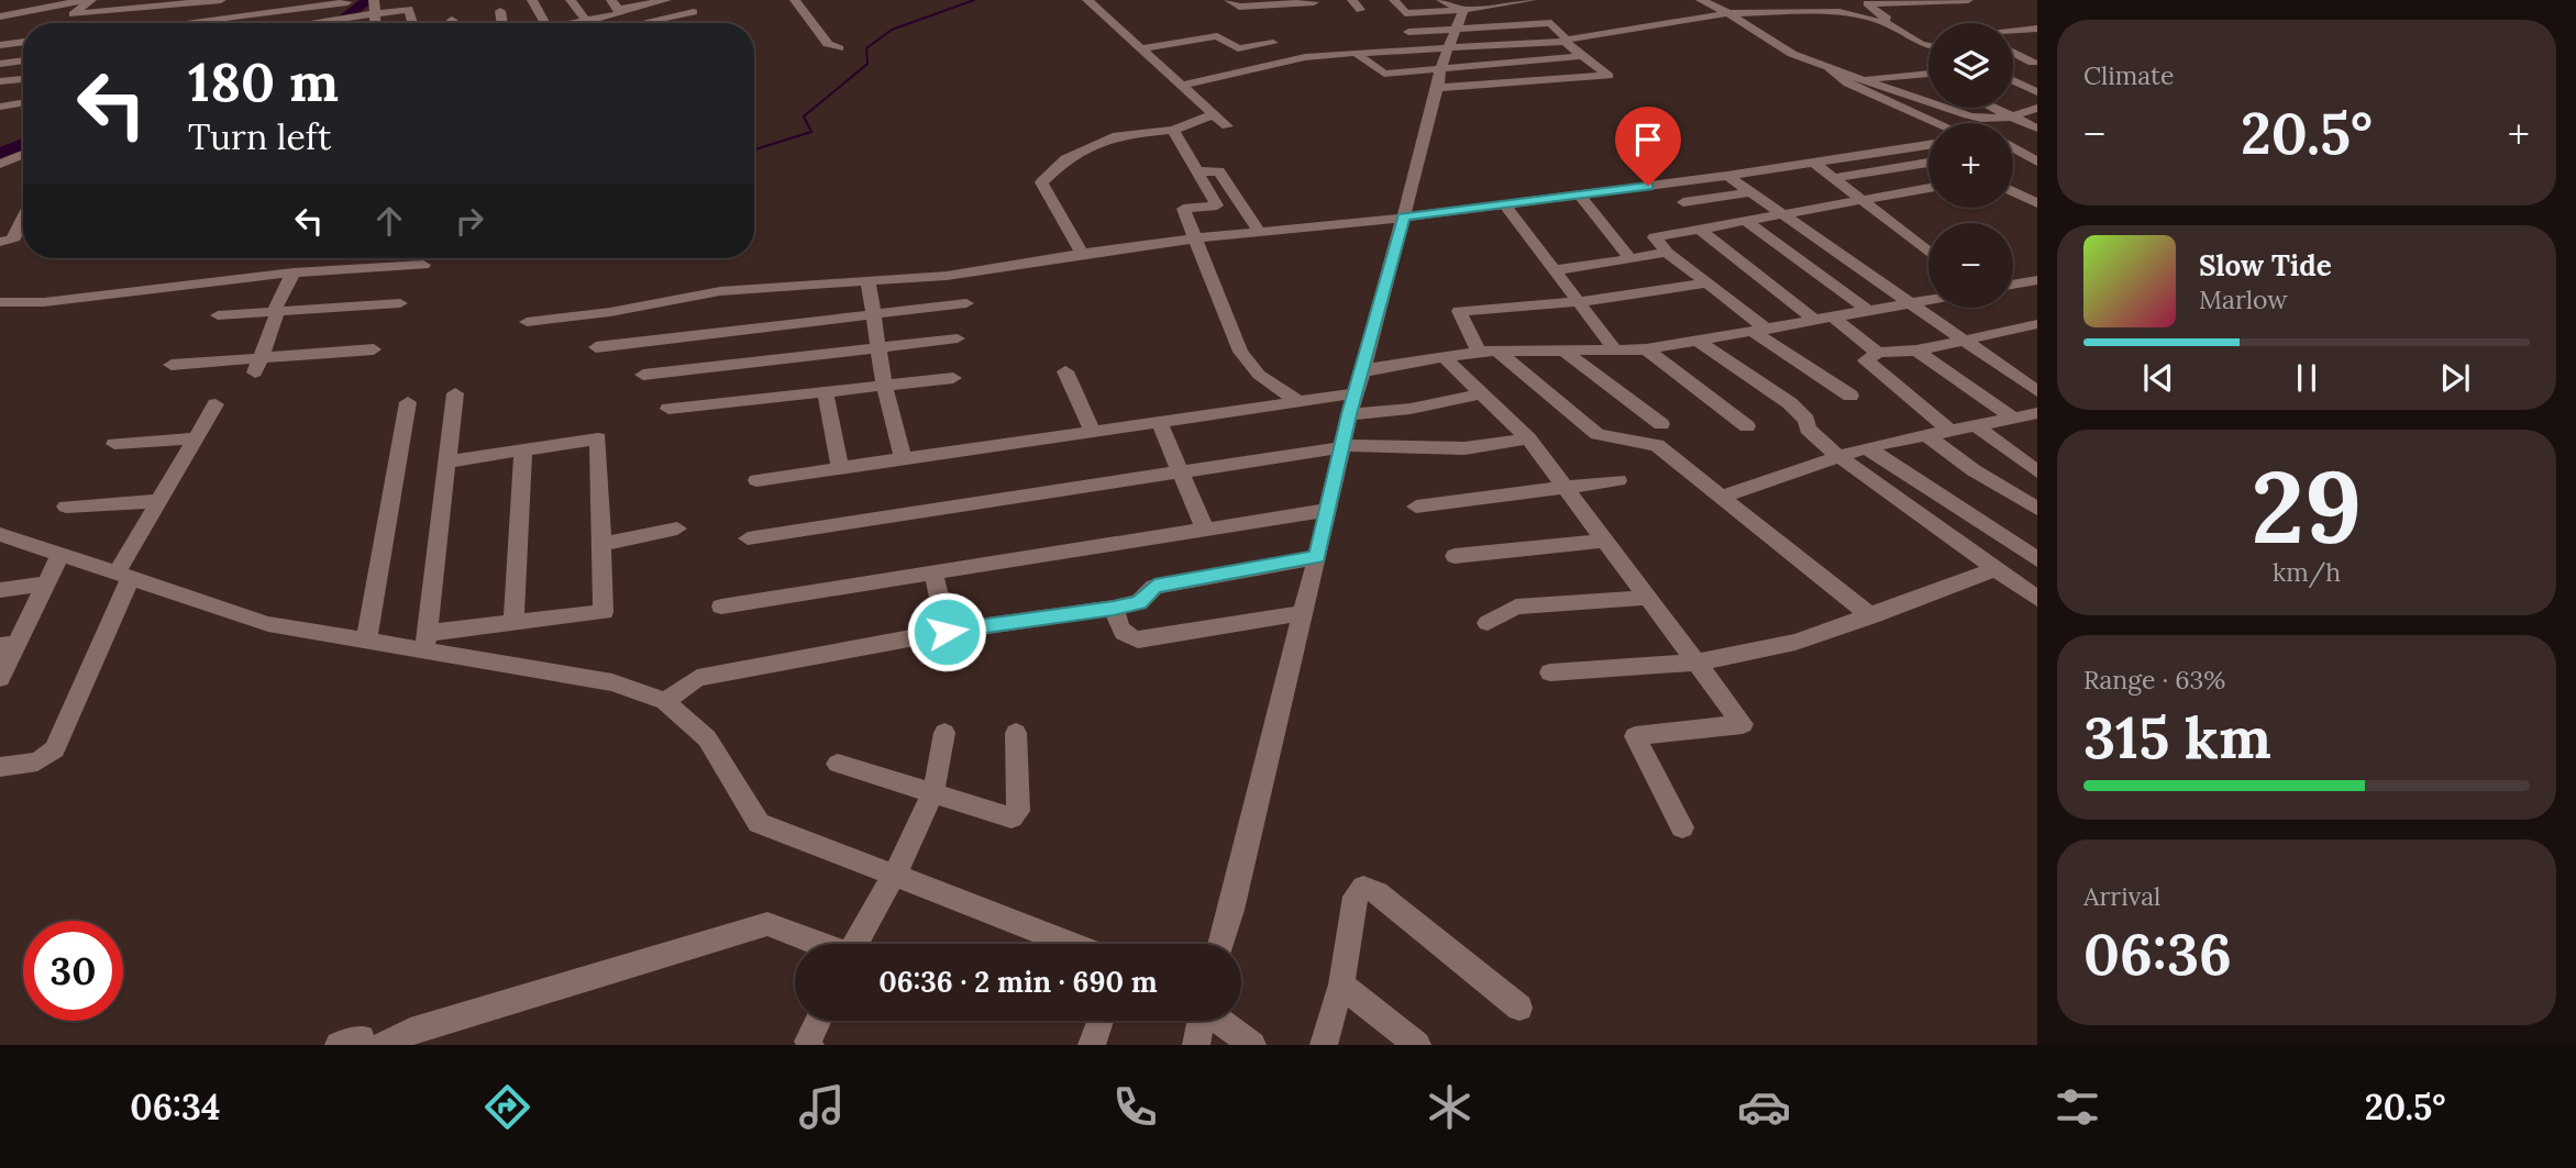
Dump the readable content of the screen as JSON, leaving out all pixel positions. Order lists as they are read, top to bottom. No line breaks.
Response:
{"page":{"tile":["Climate",["29","km/h"],["Range · 63%","315 km"],["Arrival","06:36"]],"map_buttons":["+","−"],"turn":["180 m","Turn left"],"heat":["−","20.5°","+"],"song":["Slow Tide","Marlow"],"limit":"30","trip":"06:36 · 2 min · 690 m","tabs":["06:34","20.5°"]}}
